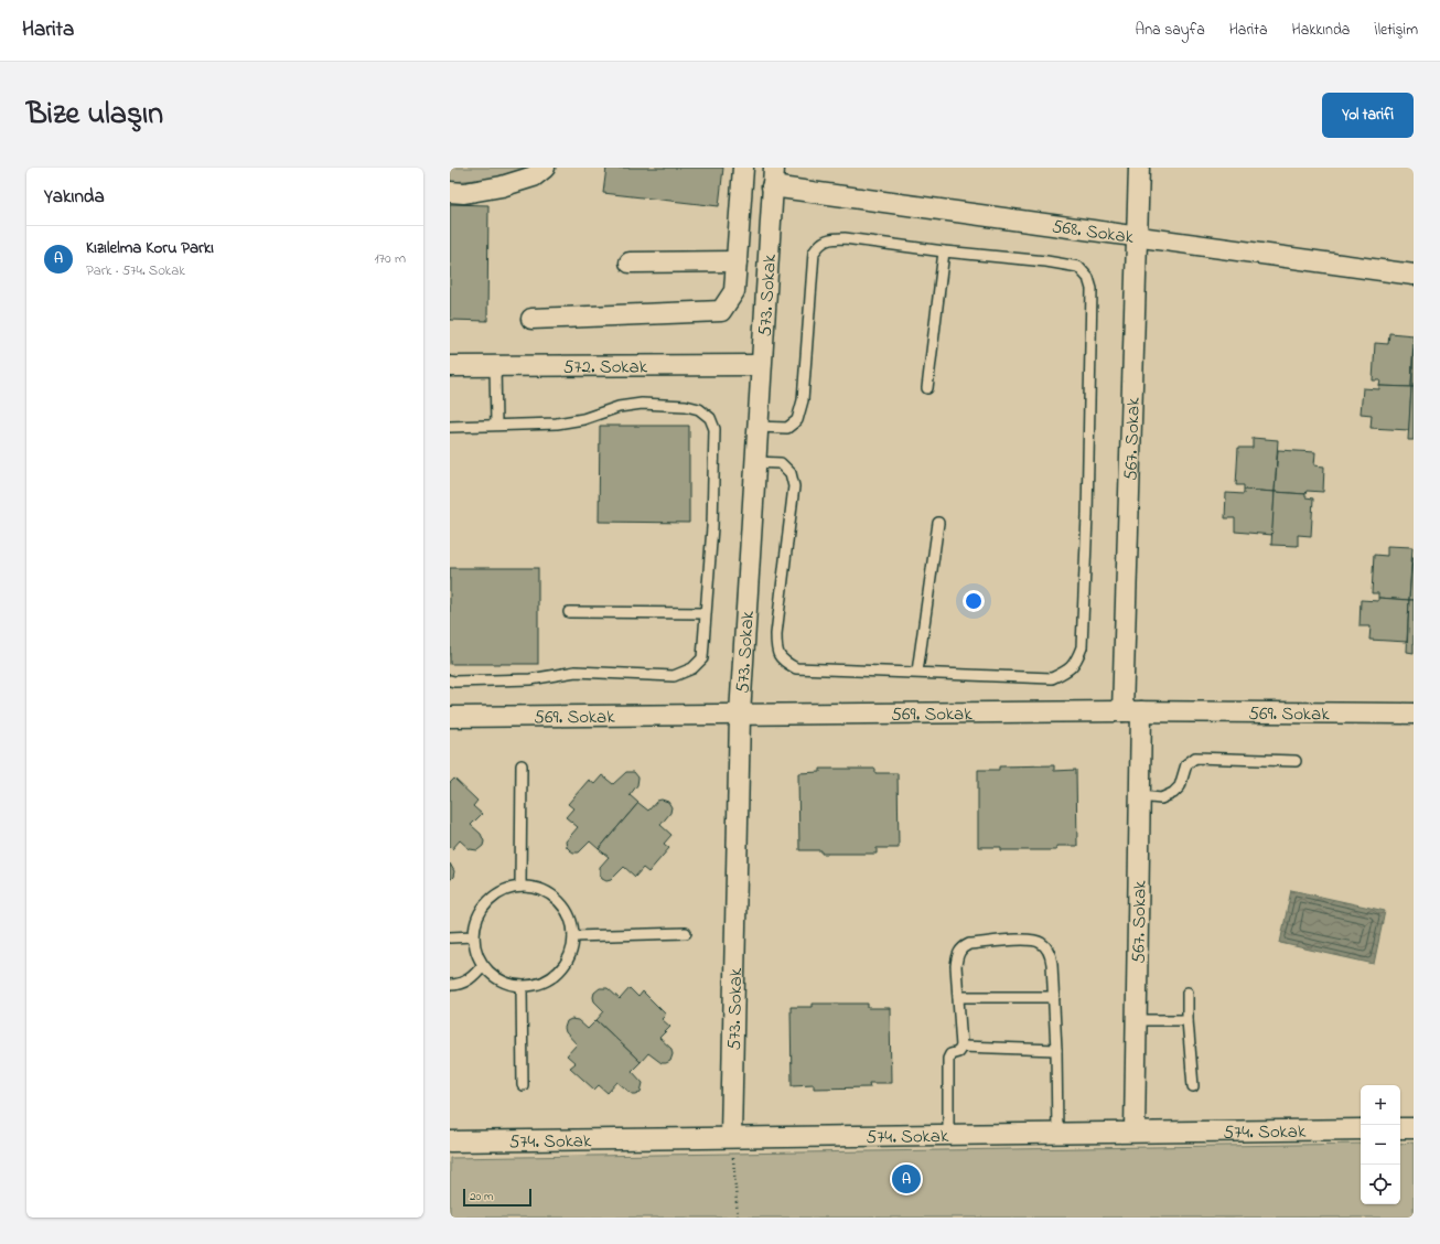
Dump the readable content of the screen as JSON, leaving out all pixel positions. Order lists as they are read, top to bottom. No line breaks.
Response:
{"streets":{"street":["568. Sokak","573. Sokak","572. Sokak","567. Sokak","569. Sokak","574. Sokak"]},"crossings":[["568. Sokak","573. Sokak"],["568. Sokak","567. Sokak"],["573. Sokak","572. Sokak"],["573. Sokak","569. Sokak"],["573. Sokak","574. Sokak"],["567. Sokak","569. Sokak"],["567. Sokak","574. Sokak"]],"scale_bar":"20 m","page":{"header":"Harita","nav":["Ana sayfa","Harita","Hakkında","İletişim"],"title":"Bize ulaşın","buttons":"Yol tarifi","heading":"Yakında","list":[{"mark":"A","name":"Kızılelma Koru Parkı","note":"Park · 574. Sokak","value":"170 m"}],"map_buttons":["+","−"],"pins":"A","scale":"20 m"}}
